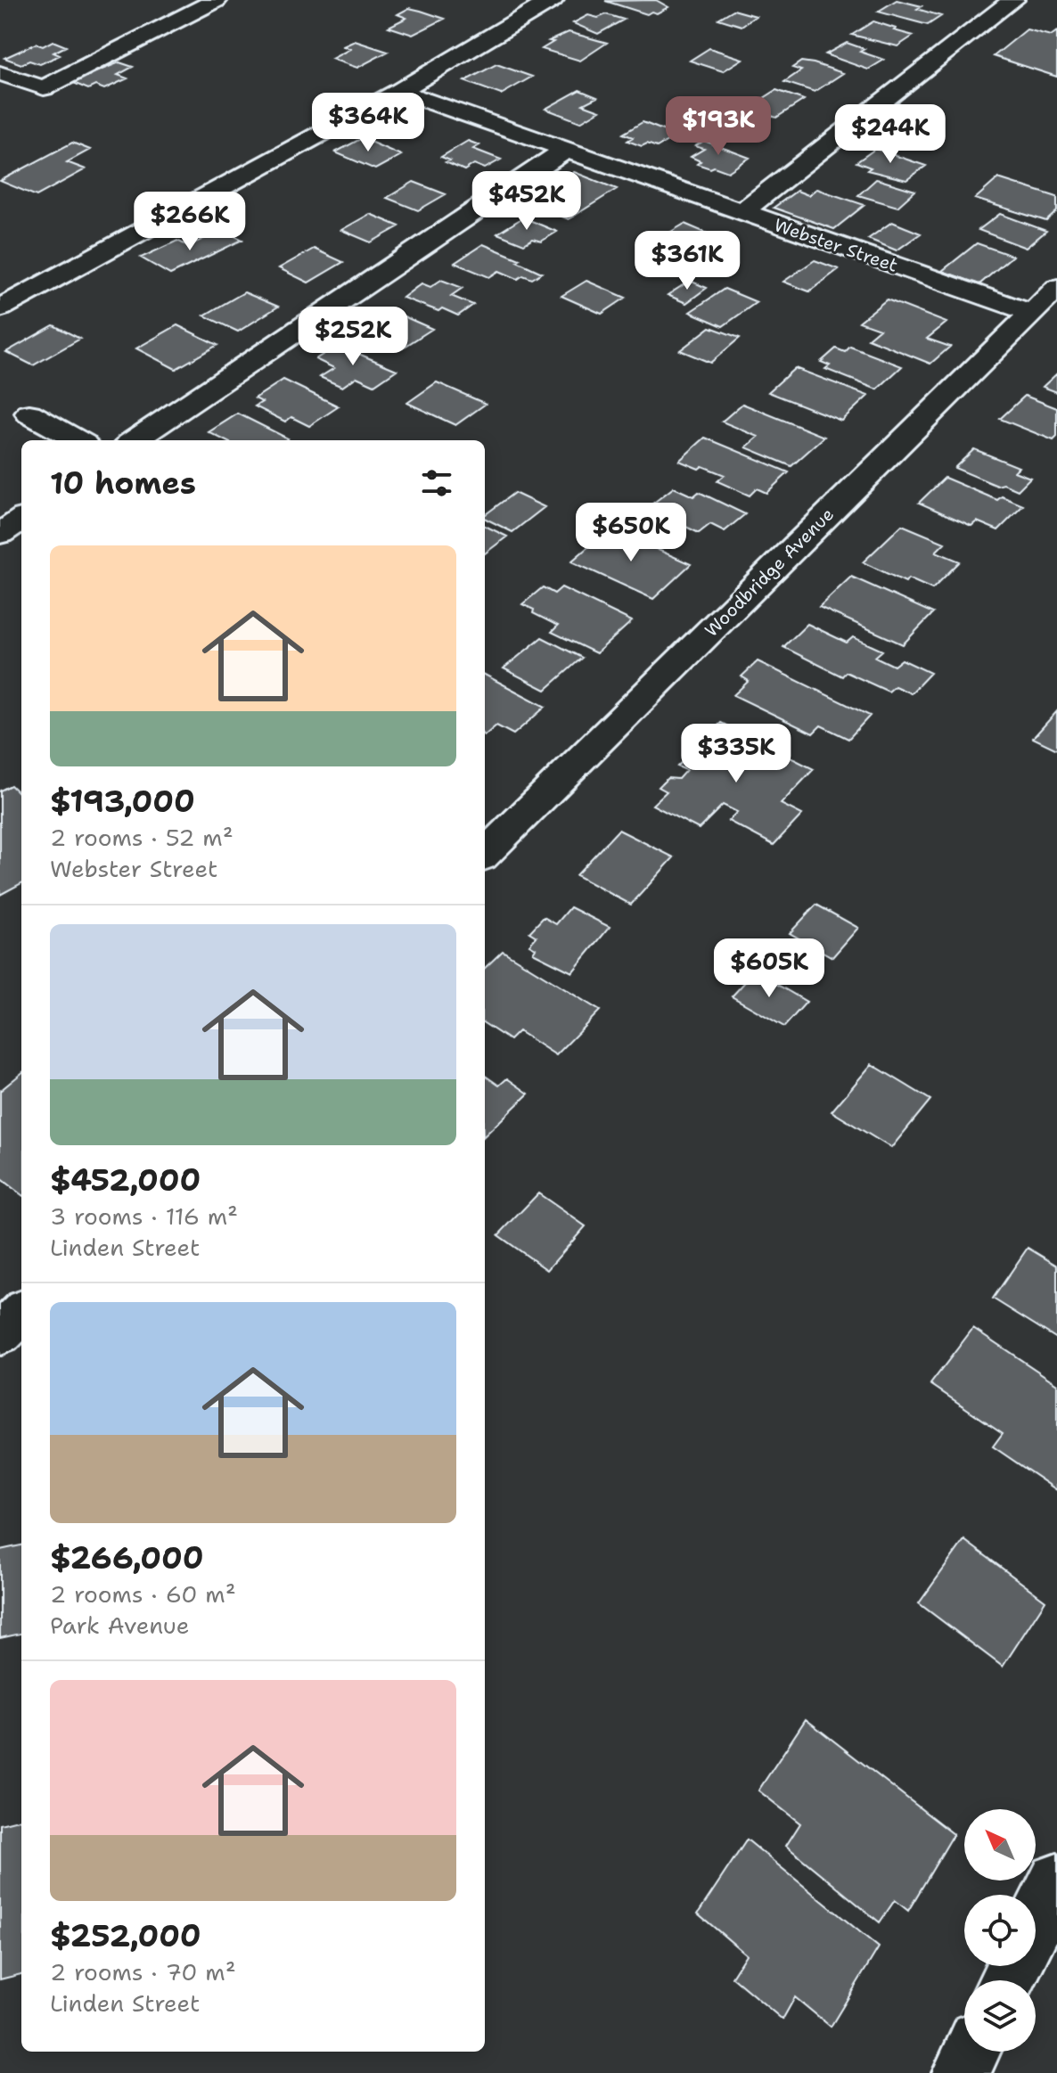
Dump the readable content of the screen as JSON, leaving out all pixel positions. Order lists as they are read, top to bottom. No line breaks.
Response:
{"streets":{"street":["Webster Street","Woodbridge Avenue"]},"crossings":[["Webster Street","Woodbridge Avenue"]],"north":"top left","page":{"price":["$364K","$193K","$244K","$452K","$266K","$361K","$252K","$650K","$335K","$605K"],"heading":"10 homes","list":[{"name":"$193,000","note":"2 rooms · 52 m² · Webster Street"},{"name":"$452,000","note":"3 rooms · 116 m² · Linden Street"},{"name":"$266,000","note":"2 rooms · 60 m² · Park Avenue"},{"name":"$252,000","note":"2 rooms · 70 m² · Linden Street"}]}}
